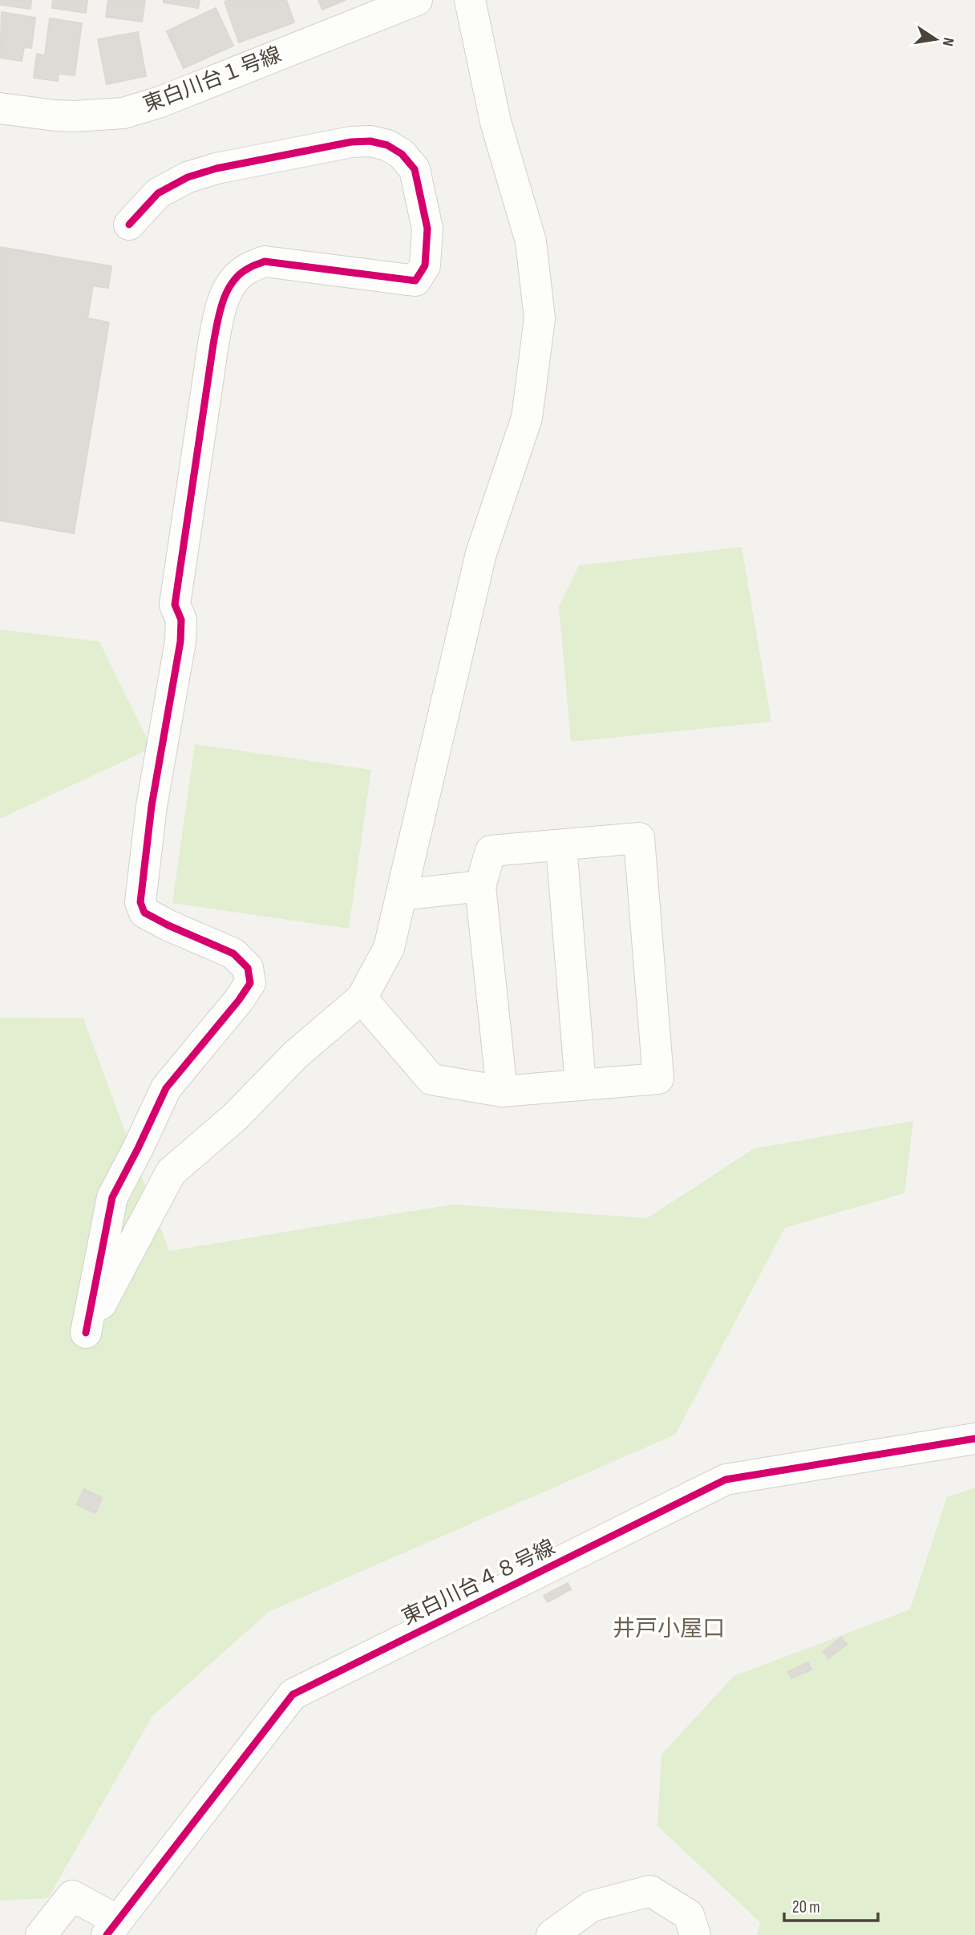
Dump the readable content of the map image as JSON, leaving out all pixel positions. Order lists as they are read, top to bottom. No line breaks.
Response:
{"streets":{"street":["東白川台１号線","東白川台４８号線"]},"districts":["井戸小屋口"],"scale_bar":"20 m","north":"right"}
